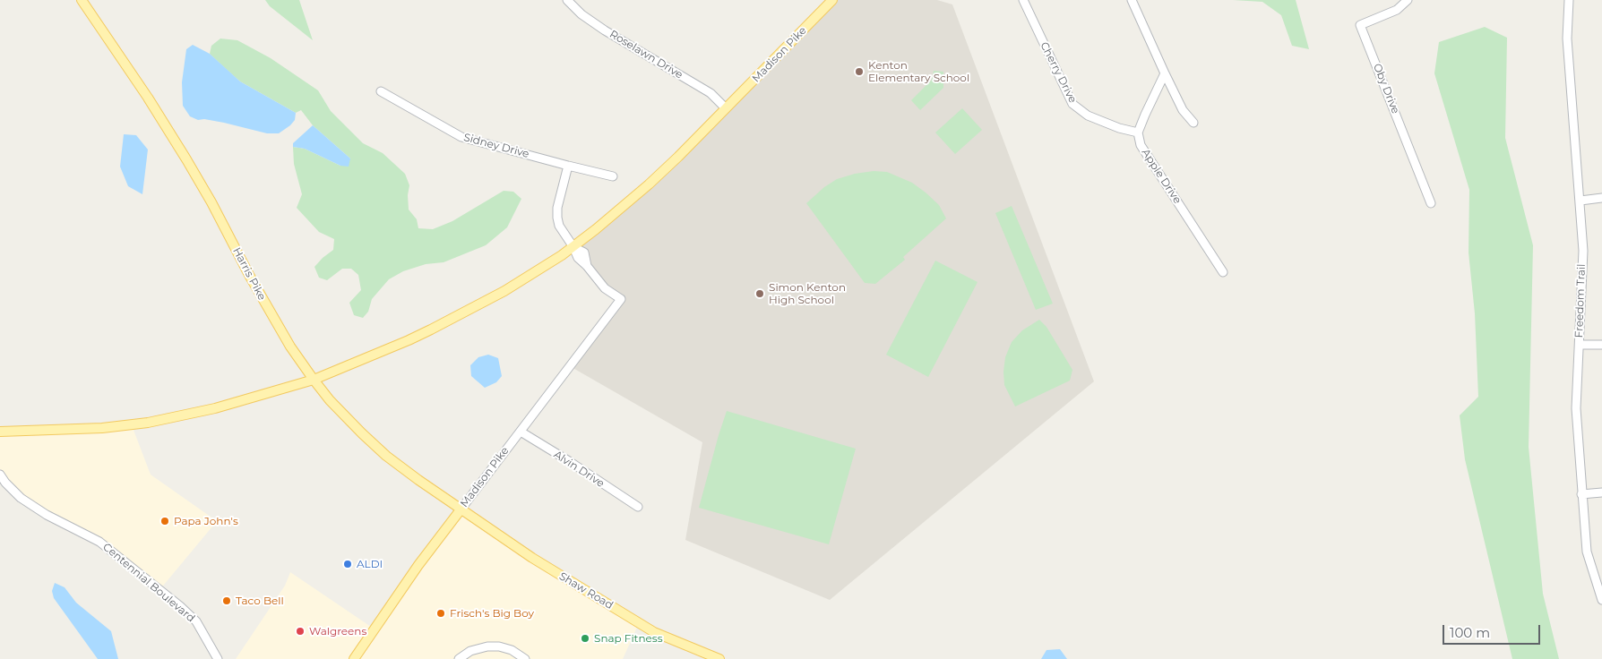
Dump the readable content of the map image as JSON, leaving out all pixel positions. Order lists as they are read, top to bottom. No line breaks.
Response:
{"streets":{"main road":["Madison Pike","Harris Pike","Shaw Road"],"street":["Roselawn Drive","Cherry Drive","Oby Drive","Sidney Drive","Apple Drive","Freedom Trail","Alvin Drive","Centennial Boulevard"]},"crossings":[["Roselawn Drive","Madison Pike"],["Madison Pike","Harris Pike"],["Madison Pike","Alvin Drive"],["Madison Pike","Shaw Road"],["Cherry Drive","Apple Drive"],["Harris Pike","Shaw Road"]],"places":["Kenton Elementary School","Simon Kenton High School","Papa John's","ALDI","Taco Bell","Frisch's Big Boy","Walgreens","Snap Fitness"],"scale_bar":"100 m"}
